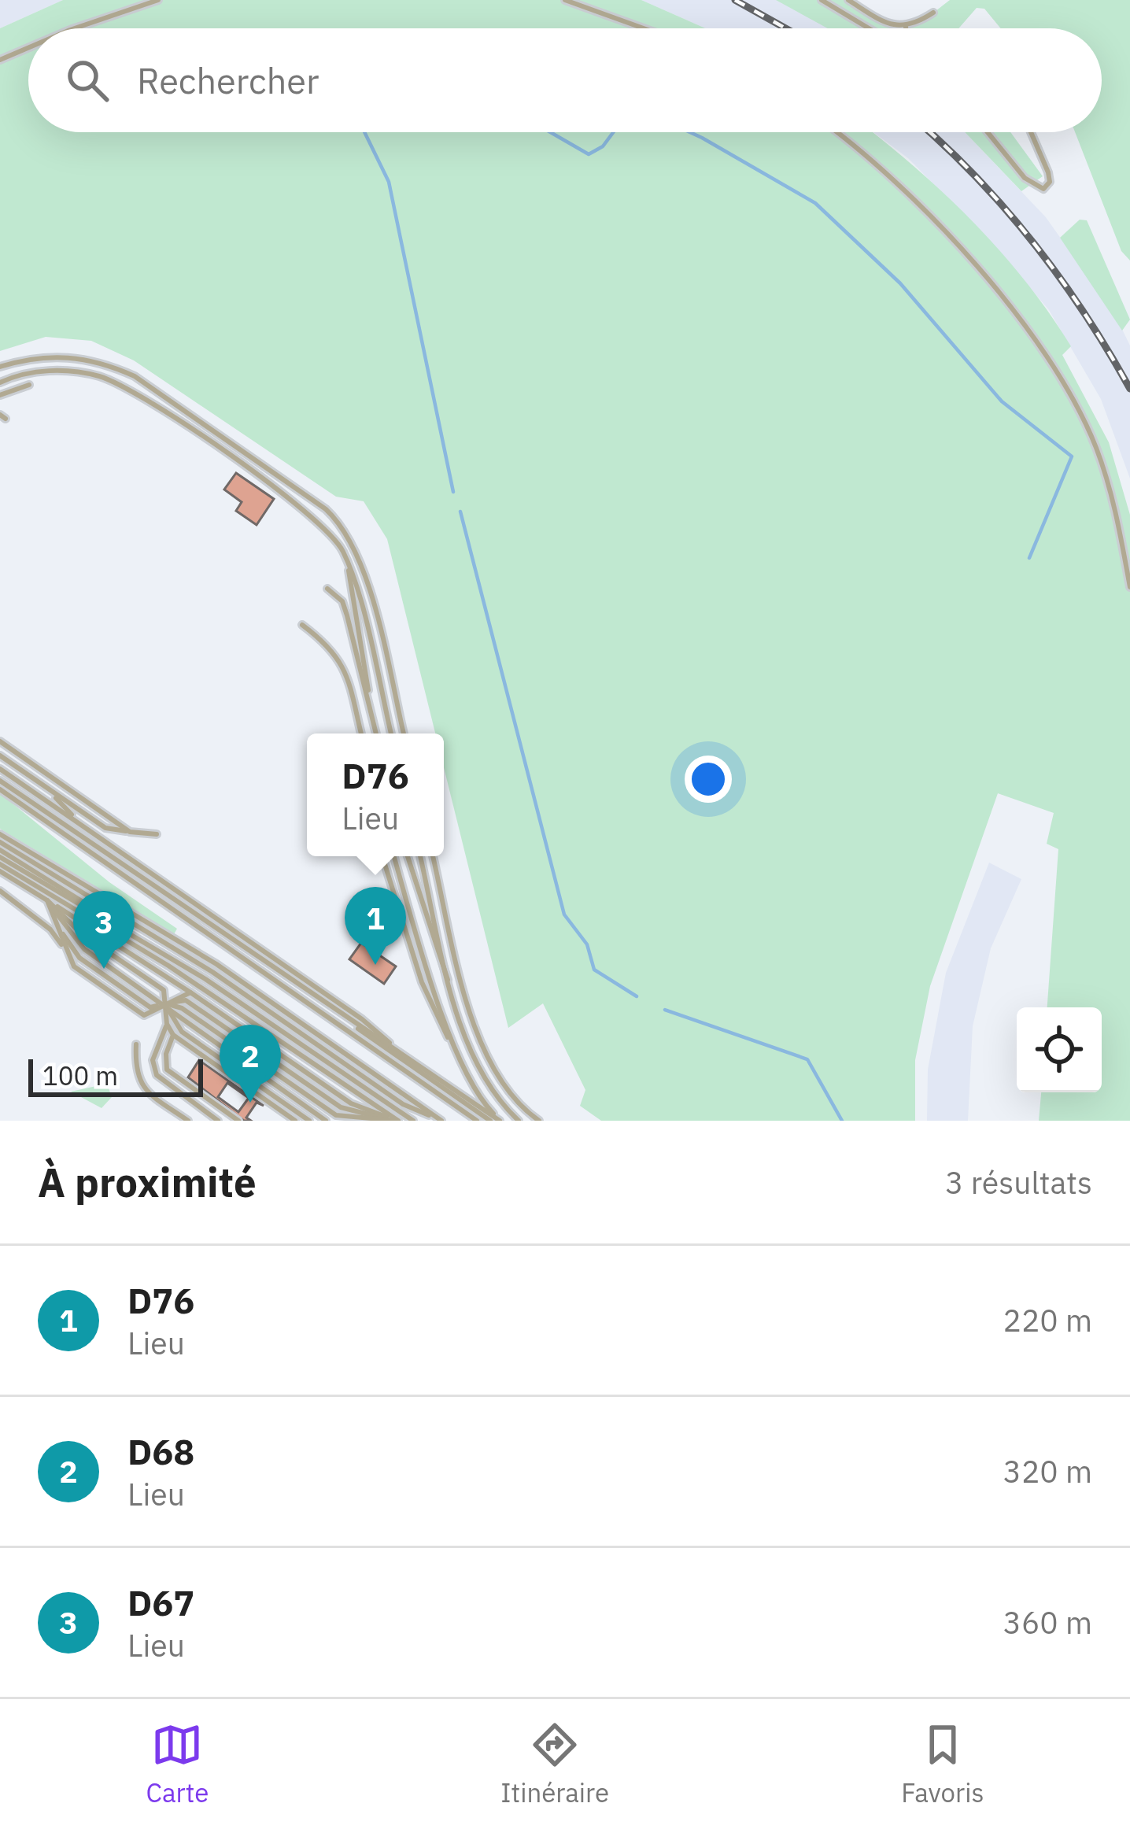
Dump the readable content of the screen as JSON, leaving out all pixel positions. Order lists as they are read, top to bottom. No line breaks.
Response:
{"scale_bar":"100 m","page":{"search":"Rechercher","popup":["D76","Lieu"],"pins":["1","3","2"],"scale":"100 m","heading":["À proximité","3 résultats"],"list":[{"mark":"1","name":"D76","note":"Lieu","value":"220 m"},{"mark":"2","name":"D68","note":"Lieu","value":"320 m"},{"mark":"3","name":"D67","note":"Lieu","value":"360 m"}],"nav":["Carte","Itinéraire","Favoris"]}}
